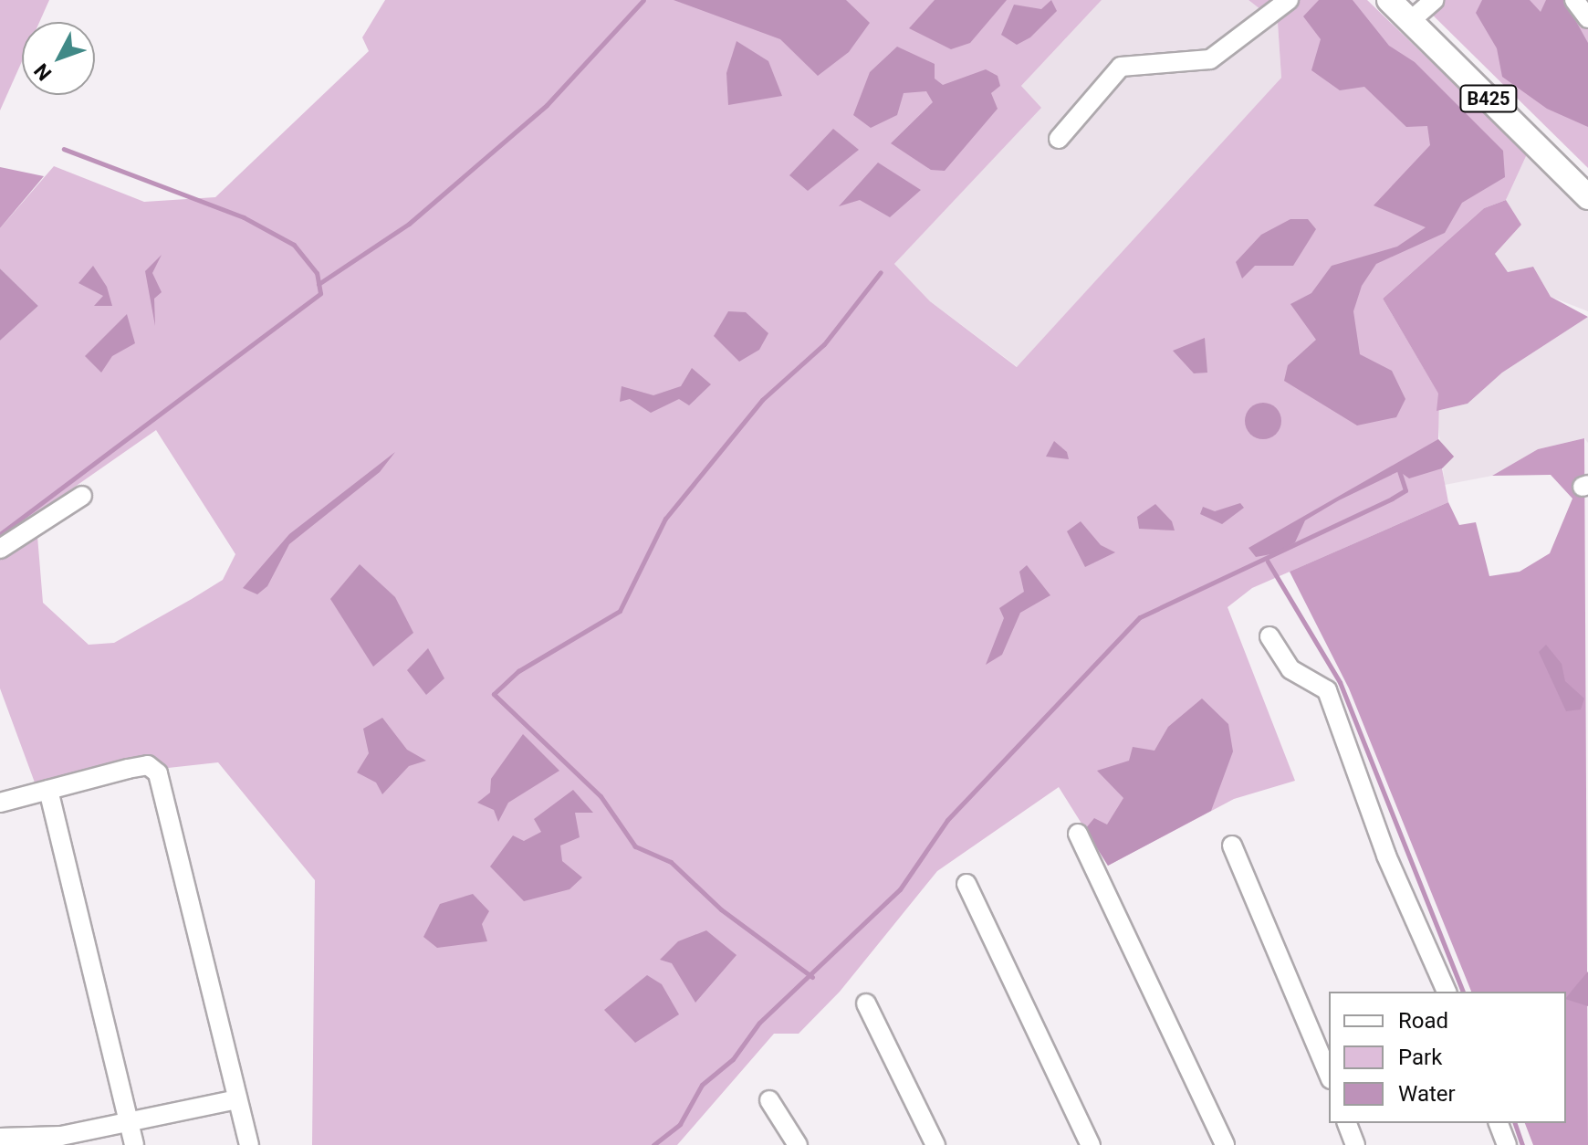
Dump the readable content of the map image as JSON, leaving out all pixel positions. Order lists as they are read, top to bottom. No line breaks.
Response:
{"streets":{"main road":["B425"]},"legend":["Road","Park","Water"],"north":"bottom left"}
